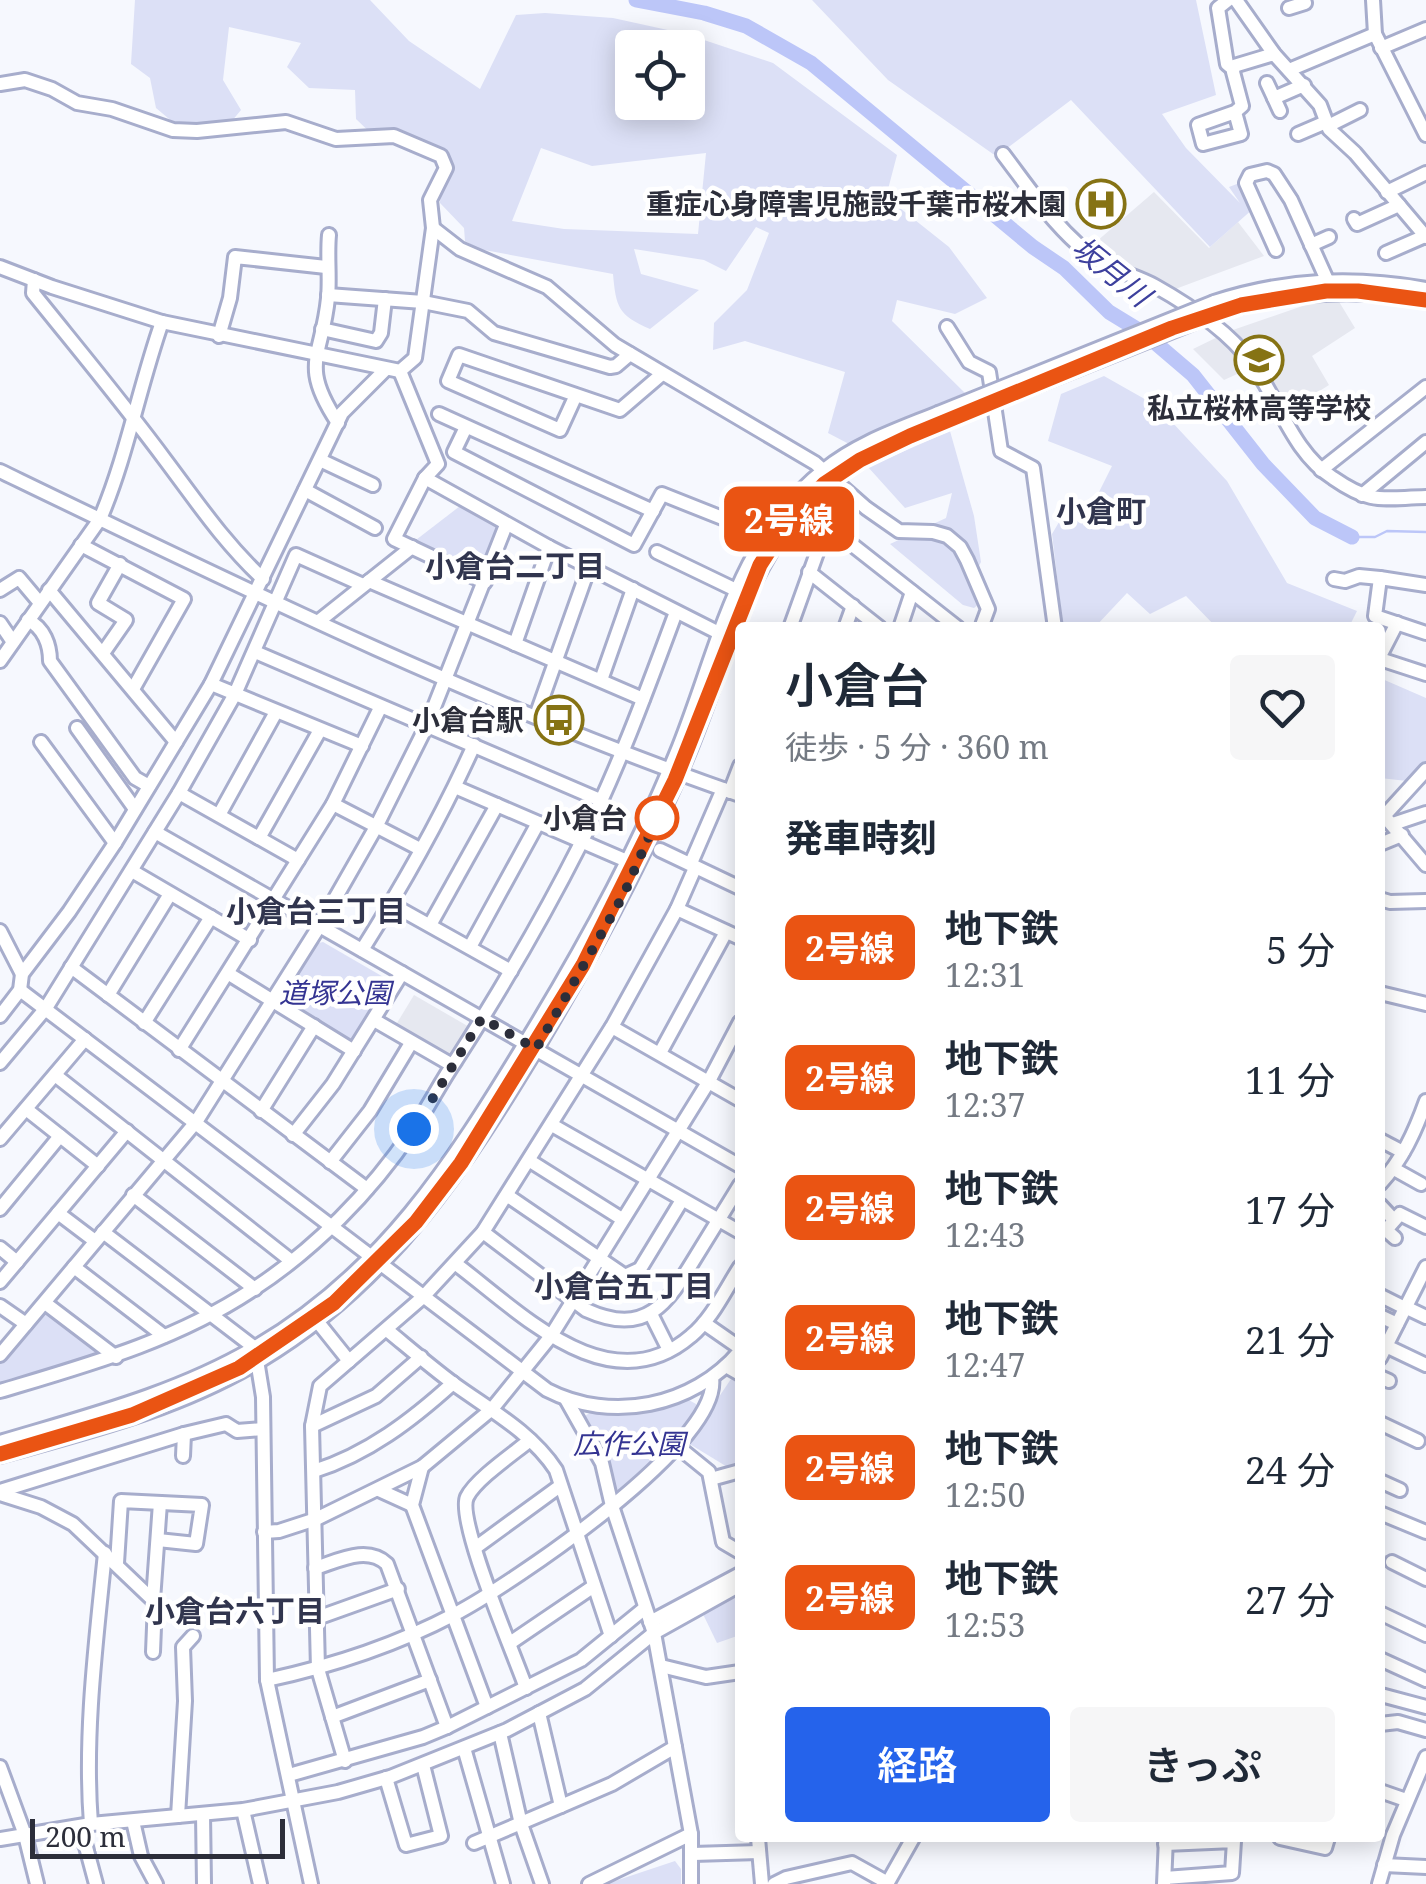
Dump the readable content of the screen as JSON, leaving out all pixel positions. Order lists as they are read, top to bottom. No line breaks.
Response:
{"districts":["小倉町","小倉台二丁目","小倉台三丁目","小倉台五丁目","小倉台六丁目"],"water":["坂月川"],"parks":["道塚公園","広作公園"],"places":{"hospital":["重症心身障害児施設千葉市桜木園"],"school or university":["私立桜林高等学校"],"bus stop":["小倉台駅"],"other":["小倉台"]},"lines":["metro line 2号線"],"scale_bar":"200 m","page":{"on_map":"2号線","heading":[["小倉台","徒歩 · 5 分 · 360 m"],"発車時刻"],"list":[{"mark":"2号線","name":"地下鉄","note":"12:31","value":"5 分"},{"mark":"2号線","name":"地下鉄","note":"12:37","value":"11 分"},{"mark":"2号線","name":"地下鉄","note":"12:43","value":"17 分"},{"mark":"2号線","name":"地下鉄","note":"12:47","value":"21 分"},{"mark":"2号線","name":"地下鉄","note":"12:50","value":"24 分"},{"mark":"2号線","name":"地下鉄","note":"12:53","value":"27 分"}],"buttons":["経路","きっぷ"],"scale":"200 m"}}
